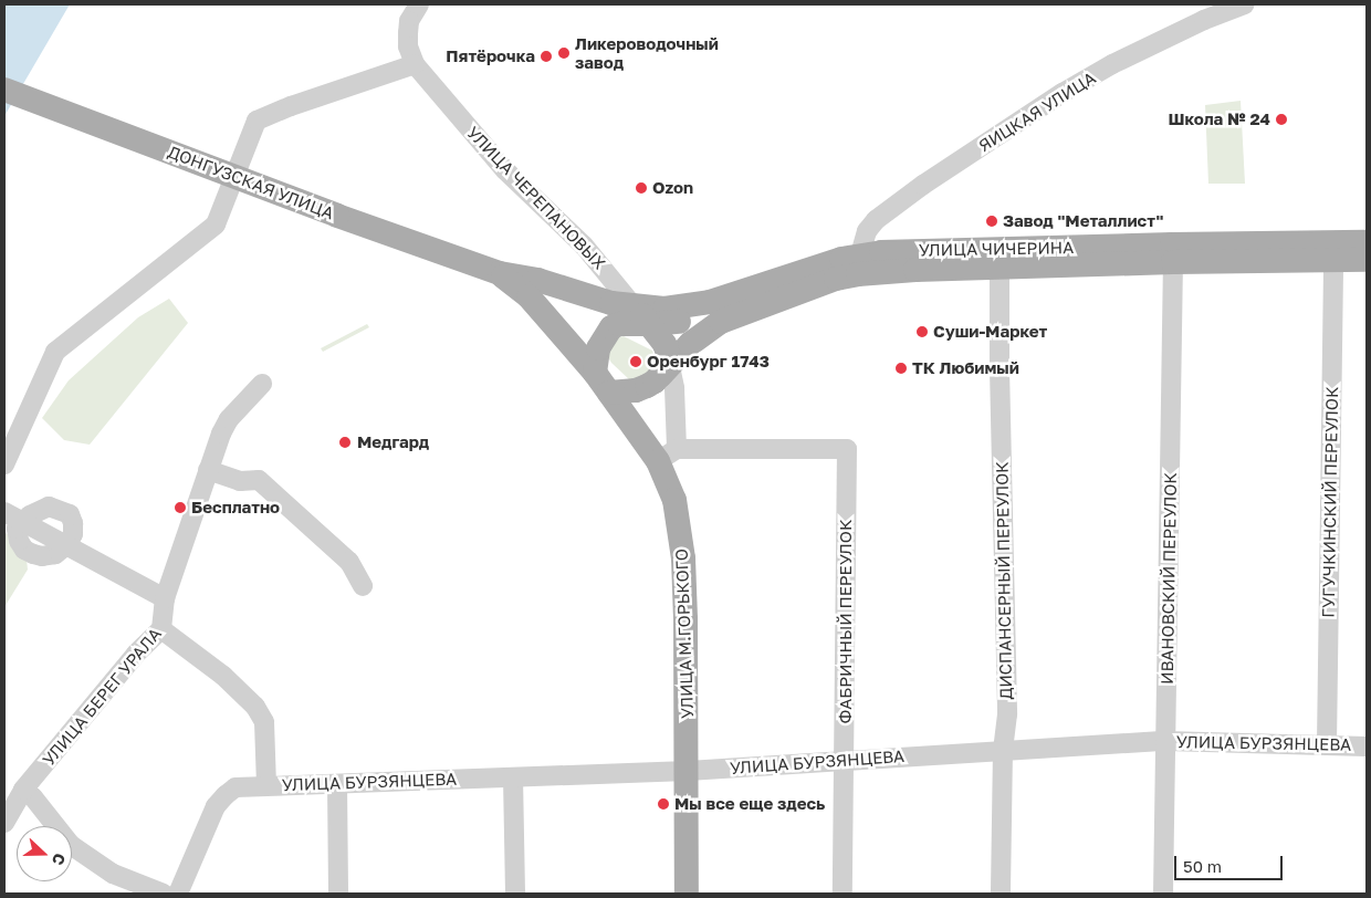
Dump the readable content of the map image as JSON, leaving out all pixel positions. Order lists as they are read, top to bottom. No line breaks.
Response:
{"streets":{"main road":["ДОНГУЗСКАЯ УЛИЦА","УЛИЦА ЧИЧЕРИНА","УЛИЦА М.ГОРЬКОГО"],"street":["ЯИЦКАЯ УЛИЦА","УЛИЦА ЧЕРЕПАНОВЫХ","ГУГУЧКИНСКИЙ ПЕРЕУЛОК","ИВАНОВСКИЙ ПЕРЕУЛОК","ДИСПАНСЕРНЫЙ ПЕРЕУЛОК","ФАБРИЧНЫЙ ПЕРЕУЛОК","УЛИЦА БЕРЕГ УРАЛА","УЛИЦА БУРЗЯНЦЕВА"]},"crossings":[["ЯИЦКАЯ УЛИЦА","УЛИЦА ЧИЧЕРИНА"],["ДОНГУЗСКАЯ УЛИЦА","УЛИЦА М.ГОРЬКОГО"],["УЛИЦА ЧЕРЕПАНОВЫХ","УЛИЦА ЧИЧЕРИНА"],["УЛИЦА ЧЕРЕПАНОВЫХ","УЛИЦА М.ГОРЬКОГО"],["УЛИЦА ЧИЧЕРИНА","ГУГУЧКИНСКИЙ ПЕРЕУЛОК"],["УЛИЦА ЧИЧЕРИНА","ИВАНОВСКИЙ ПЕРЕУЛОК"],["УЛИЦА ЧИЧЕРИНА","ДИСПАНСЕРНЫЙ ПЕРЕУЛОК"],["УЛИЦА ЧИЧЕРИНА","УЛИЦА М.ГОРЬКОГО"],["ГУГУЧКИНСКИЙ ПЕРЕУЛОК","УЛИЦА БУРЗЯНЦЕВА"],["ИВАНОВСКИЙ ПЕРЕУЛОК","УЛИЦА БУРЗЯНЦЕВА"],["ДИСПАНСЕРНЫЙ ПЕРЕУЛОК","УЛИЦА БУРЗЯНЦЕВА"],["ФАБРИЧНЫЙ ПЕРЕУЛОК","УЛИЦА М.ГОРЬКОГО"],["ФАБРИЧНЫЙ ПЕРЕУЛОК","УЛИЦА БУРЗЯНЦЕВА"],["УЛИЦА М.ГОРЬКОГО","УЛИЦА БУРЗЯНЦЕВА"]],"places":["Ликероводочный завод","Пятёрочка","Школа № 24","Ozon","Завод \"Металлист\"","Суши-Маркет","Оренбург 1743","ТК Любимый","Медгард","Бесплатно","Мы все еще здесь"],"scale_bar":"50 m","north":"right"}
